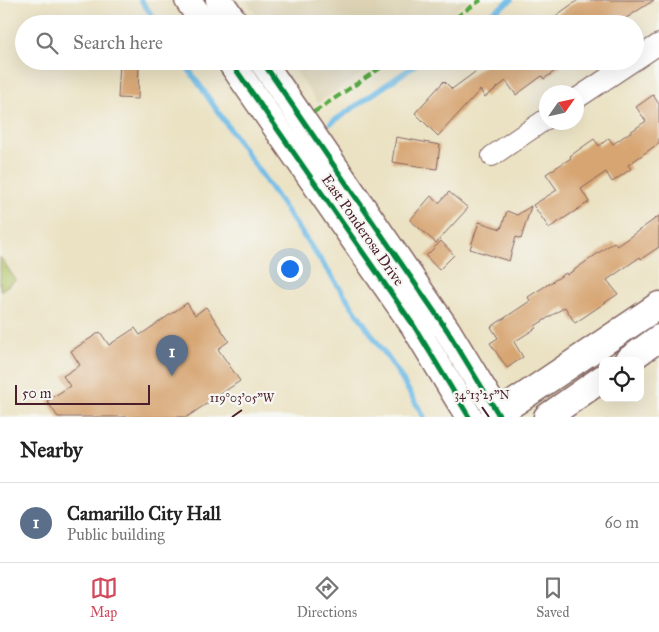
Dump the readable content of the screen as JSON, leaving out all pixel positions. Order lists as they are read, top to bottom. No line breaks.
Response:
{"streets":{"main road":["East Ponderosa Drive"]},"scale_bar":"50 m","north":"top right","page":{"search":"Search here","pins":"1","scale":"50 m","heading":"Nearby","list":[{"mark":"1","name":"Camarillo City Hall","note":"Public building","value":"60 m"}],"nav":["Map","Directions","Saved"]},"coordinates":["34°13'25\"N","119°03'05\"W"]}
